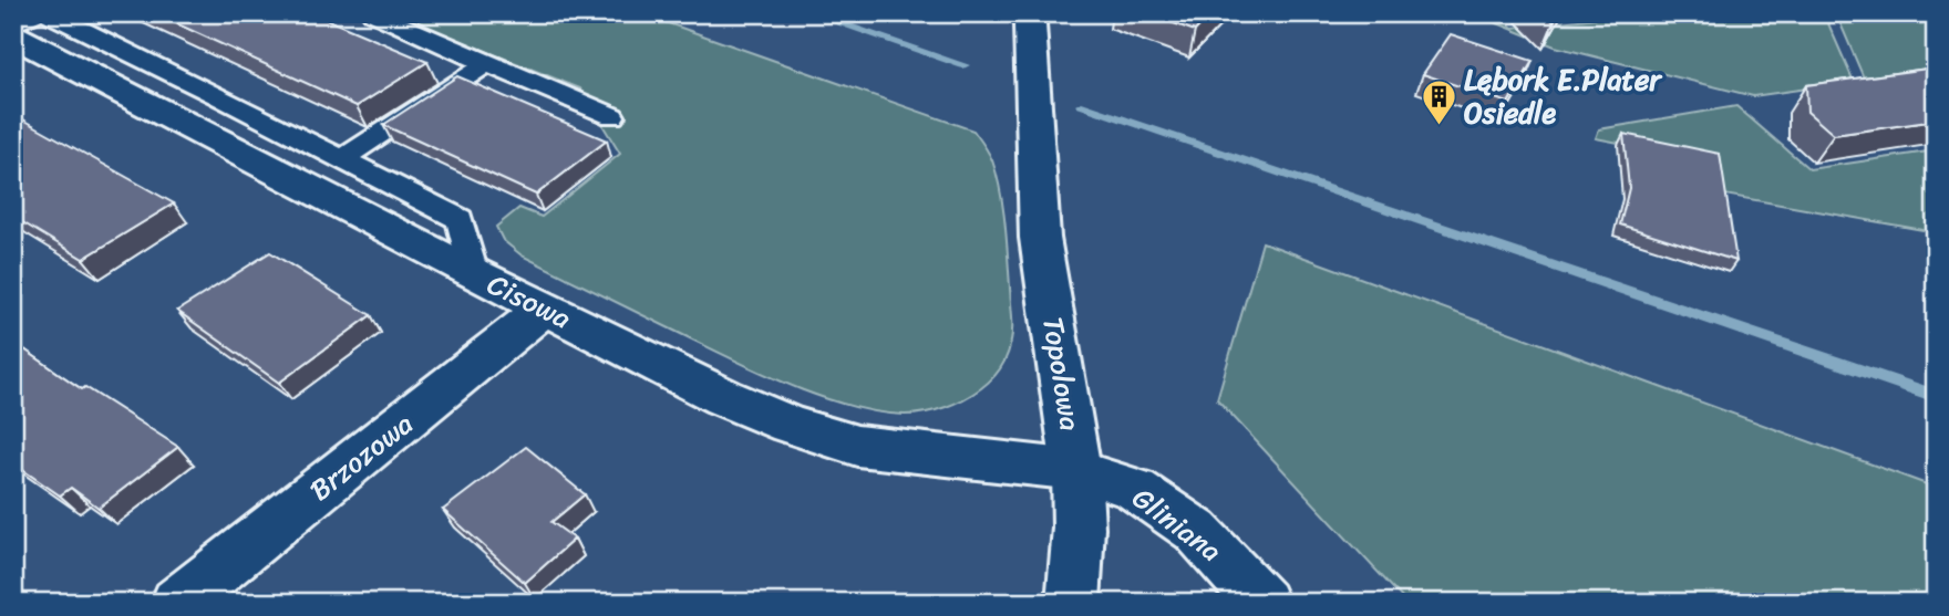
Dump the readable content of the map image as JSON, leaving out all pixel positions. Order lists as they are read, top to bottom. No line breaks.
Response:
{"streets":{"street":["Cisowa","Topolowa","Brzozowa","Gliniana"]},"crossings":[["Cisowa","Topolowa"],["Cisowa","Brzozowa"],["Cisowa","Gliniana"],["Topolowa","Gliniana"]],"places":{"building":["Lębork E.Plater Osiedle"]}}
